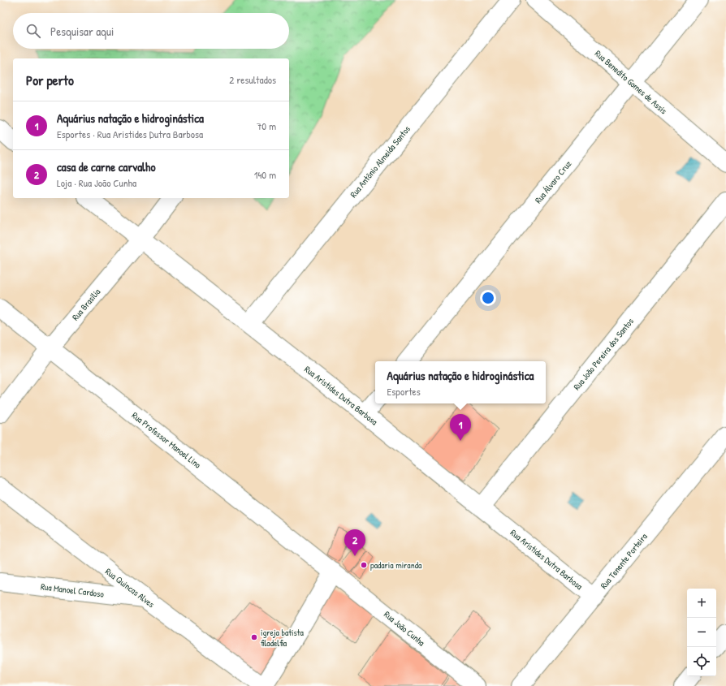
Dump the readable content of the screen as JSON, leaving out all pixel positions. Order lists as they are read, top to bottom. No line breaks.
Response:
{"streets":{"street":["Rua Benedito Gomes de Assis","Rua Antônio Almeida Santos","Rua Álvaro Cruz","Rua Brasília","Rua João Pereira dos Santos","Rua Aristides Dutra Barbosa","Rua Professor Manoel Lino","Rua Tenente Porteira","Rua Quincas Alves","Rua Manoel Cardoso","Rua João Cunha"]},"crossings":[["Rua Benedito Gomes de Assis","Rua Álvaro Cruz"],["Rua Antônio Almeida Santos","Rua Aristides Dutra Barbosa"],["Rua Brasília","Rua Aristides Dutra Barbosa"],["Rua Brasília","Rua Professor Manoel Lino"],["Rua João Pereira dos Santos","Rua Aristides Dutra Barbosa"],["Rua Aristides Dutra Barbosa","Rua Tenente Porteira"],["Rua Professor Manoel Lino","Rua João Cunha"],["Rua Quincas Alves","Rua Manoel Cardoso"]],"places":["padaria miranda","igreja batista filadelfia"],"page":{"search":"Pesquisar aqui","heading":["Por perto","2 resultados"],"list":[{"mark":"1","name":"Aquárius natação e hidroginástica","note":"Esportes · Rua Aristides Dutra Barbosa","value":"70 m"},{"mark":"2","name":"casa de carne carvalho","note":"Loja · Rua João Cunha","value":"140 m"}],"popup":["Aquárius natação e hidroginástica","Esportes"],"pins":["1","2"],"map_buttons":["+","−"]}}
